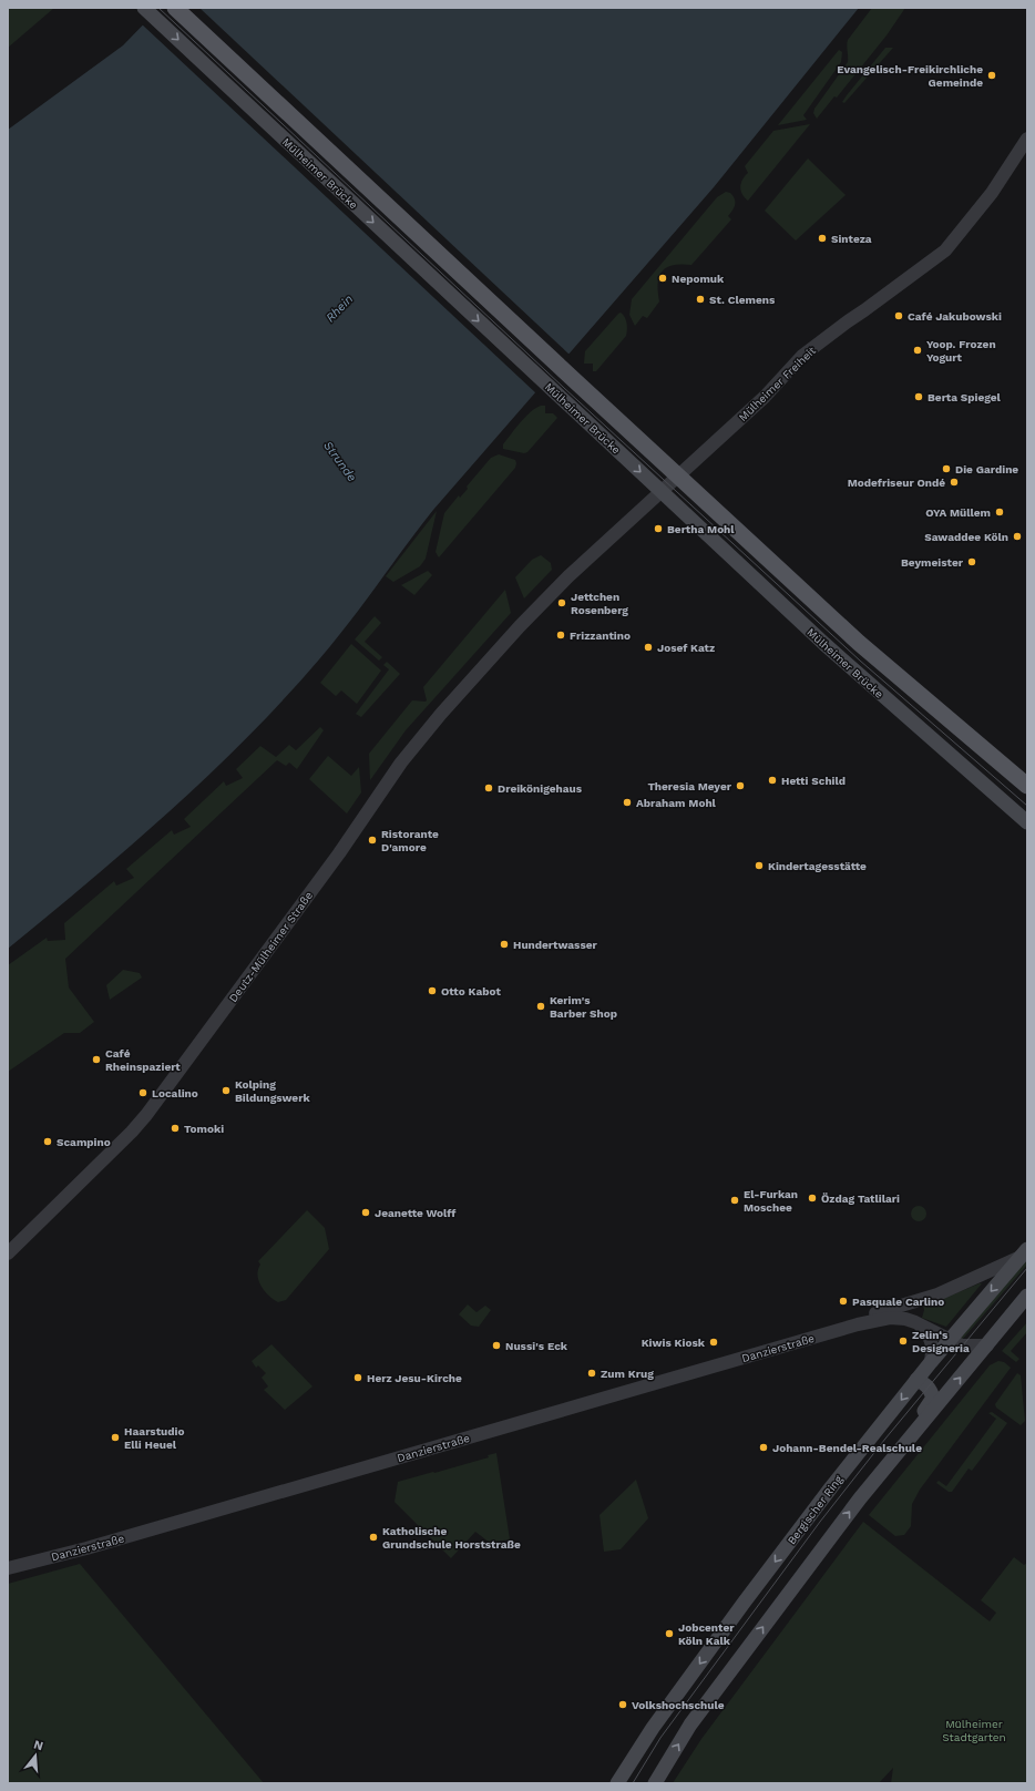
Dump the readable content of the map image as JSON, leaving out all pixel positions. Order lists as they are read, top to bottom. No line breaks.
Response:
{"streets":{"main road":["Mülheimer Brücke","Bergischer Ring"],"street":["Mülheimer Freiheit","Deutz-Mülheimer Straße","Danzierstraße"]},"crossings":[["Mülheimer Freiheit","Deutz-Mülheimer Straße"],["Danzierstraße","Bergischer Ring"]],"water":["Rhein","Strunde"],"parks":["Mülheimer Stadtgarten"],"places":["Evangelisch-Freikirchliche Gemeinde","Sinteza","Nepomuk","St. Clemens","Café Jakubowski","Yoop. Frozen Yogurt","Berta Spiegel","Die Gardine","Modefriseur Ondé","OYA Müllem","Bertha Mohl","Sawaddee Köln","Beymeister","Jettchen Rosenberg","Frizzantino","Josef Katz","Hetti Schild","Theresia Meyer","Dreikönigehaus","Abraham Mohl","Ristorante D'amore","Kindertagesstätte","Hundertwasser","Otto Kabot","Kerim's Barber Shop","Café Rheinspaziert","Kolping Bildungswerk","Localino","Tomoki","Scampino","Özdag Tatlilari","El-Furkan Moschee","Jeanette Wolff","Pasquale Carlino","Zelin‘s Designeria","Kiwis Kiosk","Nussi's Eck","Zum Krug","Herz Jesu-Kirche","Haarstudio Elli Heuel","Johann-Bendel-Realschule","Katholische Grundschule Horststraße","Jobcenter Köln Kalk","Volkshochschule"],"north":"top"}
